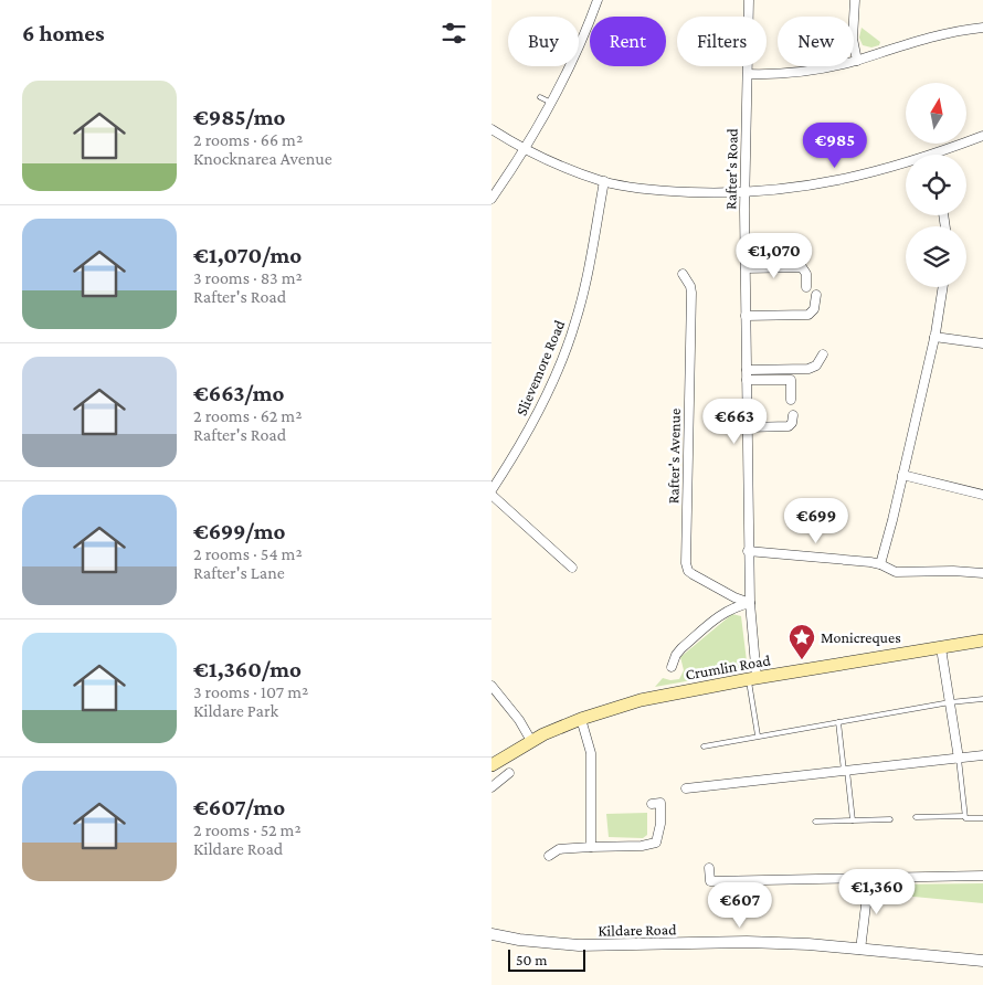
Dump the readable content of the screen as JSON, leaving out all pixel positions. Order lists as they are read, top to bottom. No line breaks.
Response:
{"streets":{"main road":["Crumlin Road"],"street":["Rafter's Road","Slievemore Road","Rafter's Avenue","Kildare Road"]},"crossings":[["Rafter's Road","Rafter's Avenue"],["Rafter's Road","Crumlin Road"]],"places":{"place":["Monicreques"]},"scale_bar":"50 m","north":"top","page":{"heading":"6 homes","chip":["Buy","Rent","Filters","New"],"list":[{"name":"€985/mo","note":"2 rooms · 66 m² · Knocknarea Avenue"},{"name":"€1,070/mo","note":"3 rooms · 83 m² · Rafter's Road"},{"name":"€663/mo","note":"2 rooms · 62 m² · Rafter's Road"},{"name":"€699/mo","note":"2 rooms · 54 m² · Rafter's Lane"},{"name":"€1,360/mo","note":"3 rooms · 107 m² · Kildare Park"},{"name":"€607/mo","note":"2 rooms · 52 m² · Kildare Road"}],"price":["€985","€1,070","€663","€699","€1,360","€607"],"scale":"50 m"}}
